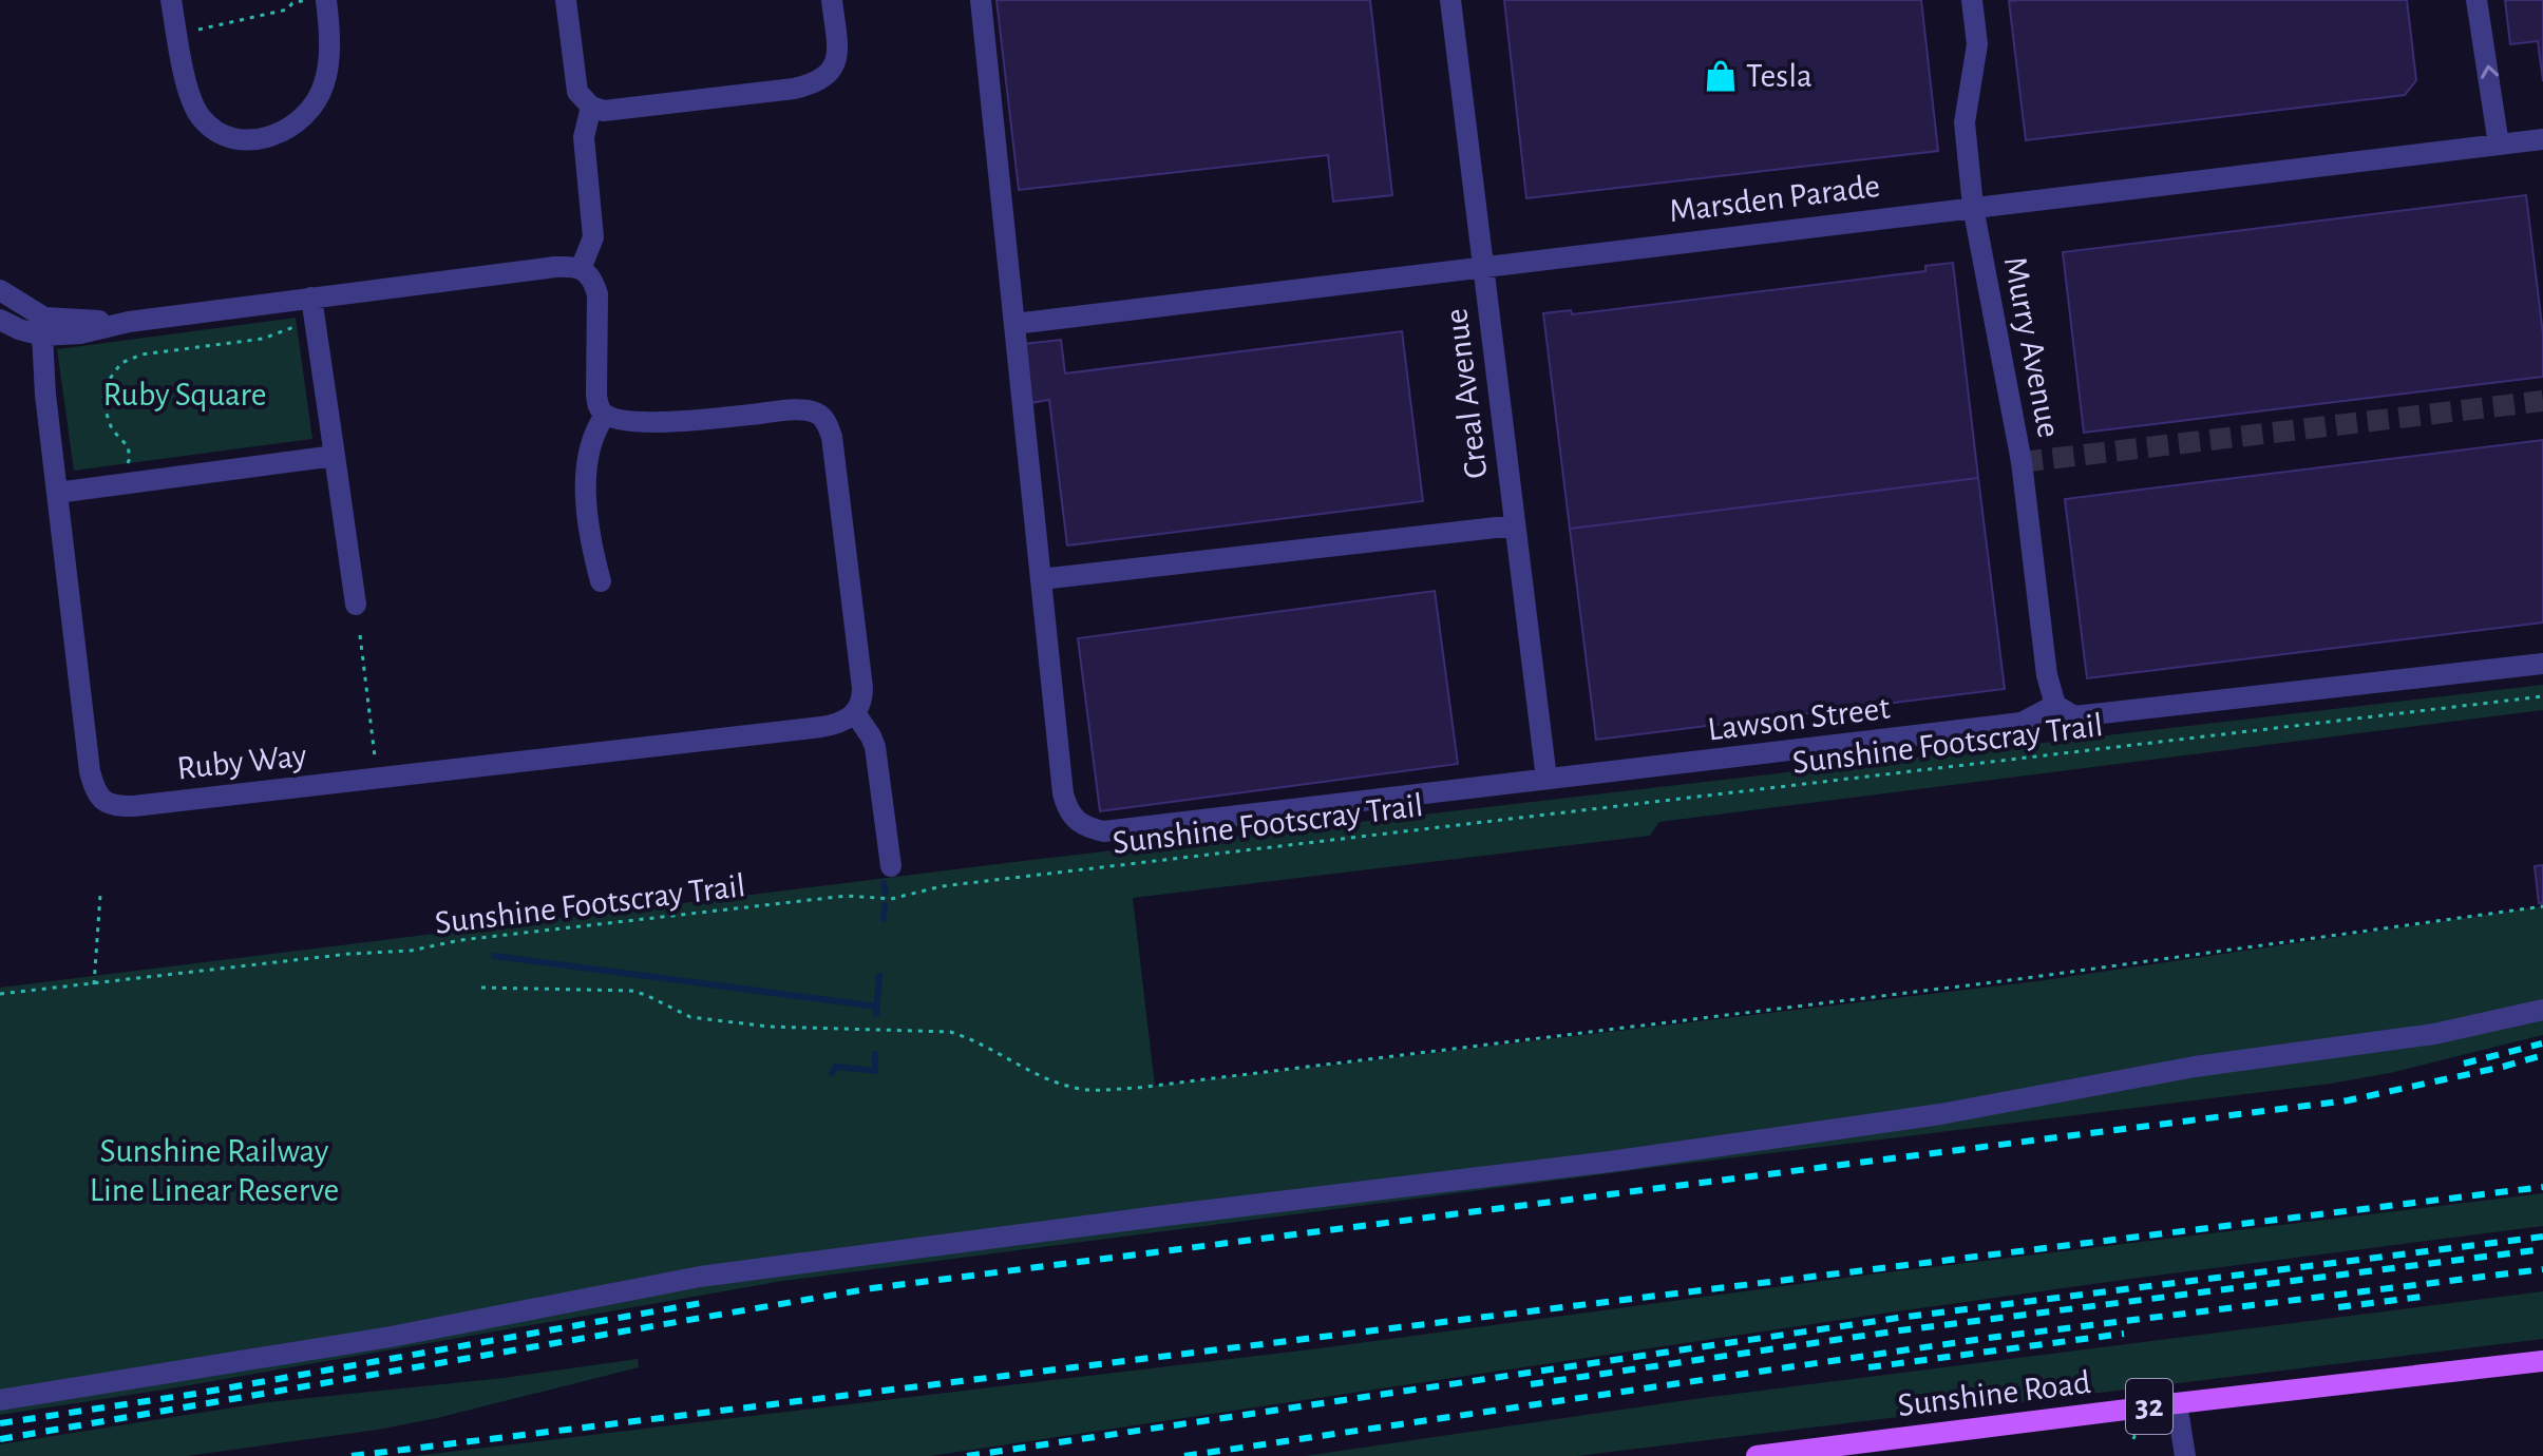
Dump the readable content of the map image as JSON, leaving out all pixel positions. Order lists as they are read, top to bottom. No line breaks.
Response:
{"streets":{"main road":["Sunshine Road","32"],"street":["Marsden Parade","Murry Avenue","Creal Avenue","Lawson Street","Ruby Way"],"path":["Sunshine Footscray Trail"]},"crossings":[["Marsden Parade","Murry Avenue"],["Marsden Parade","Creal Avenue"],["Murry Avenue","Lawson Street"],["Creal Avenue","Lawson Street"]],"parks":["Ruby Square","Sunshine Railway Line Linear Reserve"],"places":{"shop":["Tesla"]}}
